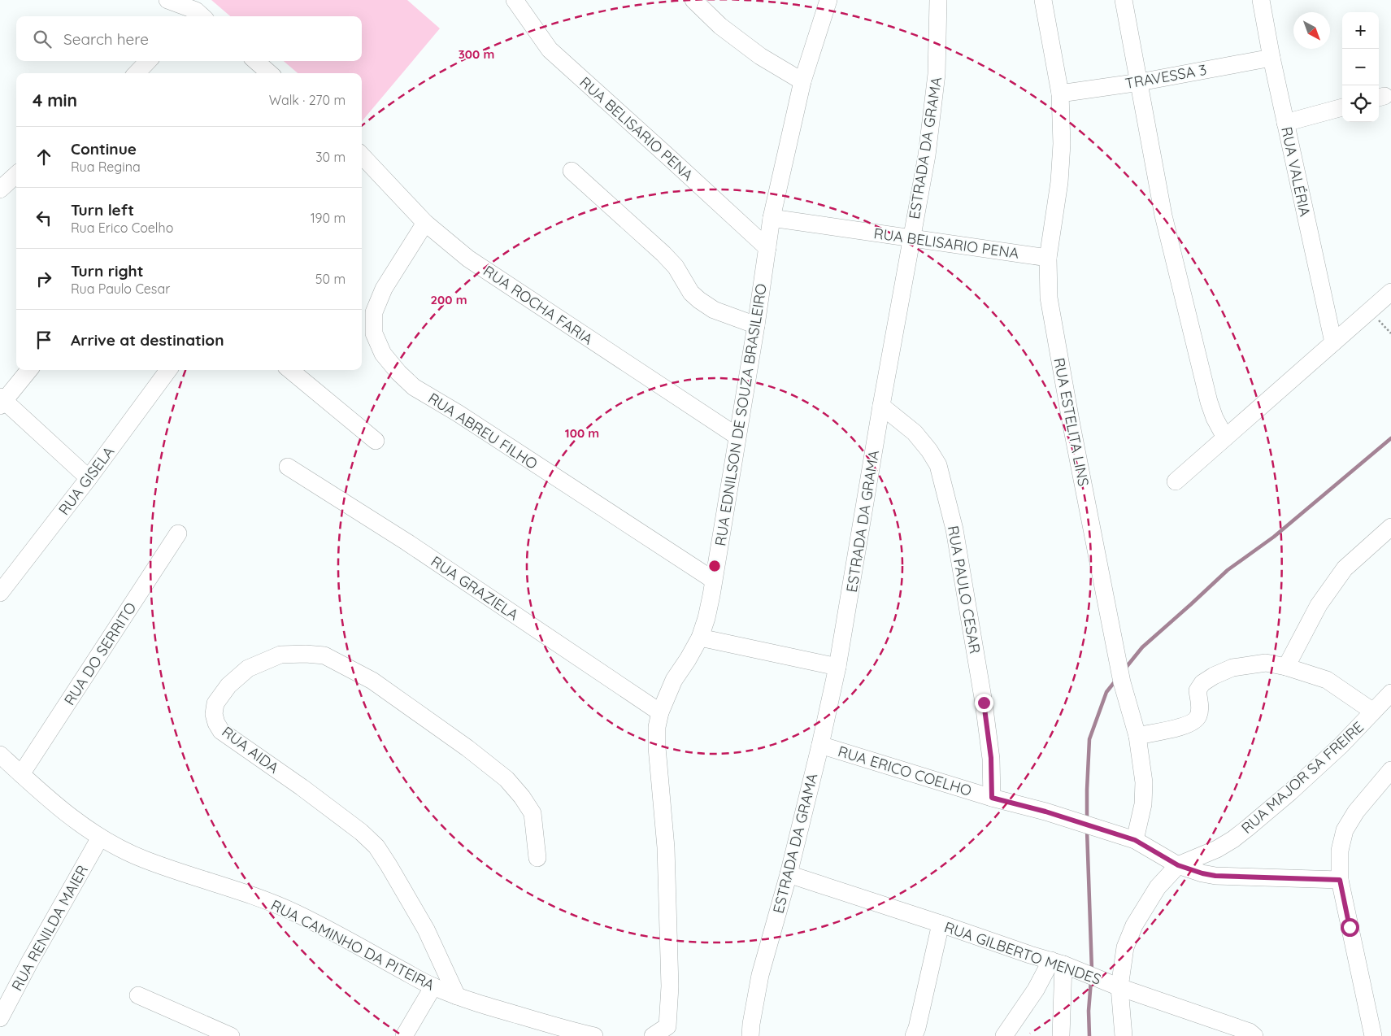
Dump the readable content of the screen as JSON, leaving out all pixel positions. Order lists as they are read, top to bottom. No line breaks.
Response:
{"streets":{"street":["TRAVESSA 3","RUA BELISARIO PENA","ESTRADA DA GRAMA","RUA VALÉRIA","RUA ROCHA FARIA","RUA EDNILSON DE SOUZA BRASILEIRO","RUA ESTELITA LINS","RUA ABREU FILHO","RUA GISELA","RUA GRAZIELA","RUA PAULO CESAR","RUA DO SERRITO","RUA AIDA","RUA ERICO COELHO","RUA MAJOR SA FREIRE","RUA RENILDA MAIER","RUA CAMINHO DA PITEIRA","RUA GILBERTO MENDES"]},"crossings":[["TRAVESSA 3","RUA VALÉRIA"],["TRAVESSA 3","RUA ESTELITA LINS"],["RUA BELISARIO PENA","ESTRADA DA GRAMA"],["RUA BELISARIO PENA","RUA EDNILSON DE SOUZA BRASILEIRO"],["RUA BELISARIO PENA","RUA ESTELITA LINS"],["ESTRADA DA GRAMA","RUA PAULO CESAR"],["ESTRADA DA GRAMA","RUA ERICO COELHO"],["ESTRADA DA GRAMA","RUA GILBERTO MENDES"],["RUA ROCHA FARIA","RUA EDNILSON DE SOUZA BRASILEIRO"],["RUA ROCHA FARIA","RUA ABREU FILHO"],["RUA EDNILSON DE SOUZA BRASILEIRO","RUA ABREU FILHO"],["RUA EDNILSON DE SOUZA BRASILEIRO","RUA GRAZIELA"],["RUA ESTELITA LINS","RUA ERICO COELHO"],["RUA PAULO CESAR","RUA ERICO COELHO"],["RUA DO SERRITO","RUA CAMINHO DA PITEIRA"],["RUA AIDA","RUA CAMINHO DA PITEIRA"],["RUA ERICO COELHO","RUA MAJOR SA FREIRE"],["RUA MAJOR SA FREIRE","RUA GILBERTO MENDES"],["RUA RENILDA MAIER","RUA CAMINHO DA PITEIRA"]],"north":"bottom right","page":{"map_buttons":["+","−"],"search":"Search here","heading":["4 min","Walk · 270 m"],"list":[["Continue","Rua Regina","30 m"],["Turn left","Rua Erico Coelho","190 m"],["Turn right","Rua Paulo Cesar","50 m"],"Arrive at destination"]},"rings":["300 m","200 m","100 m"]}
